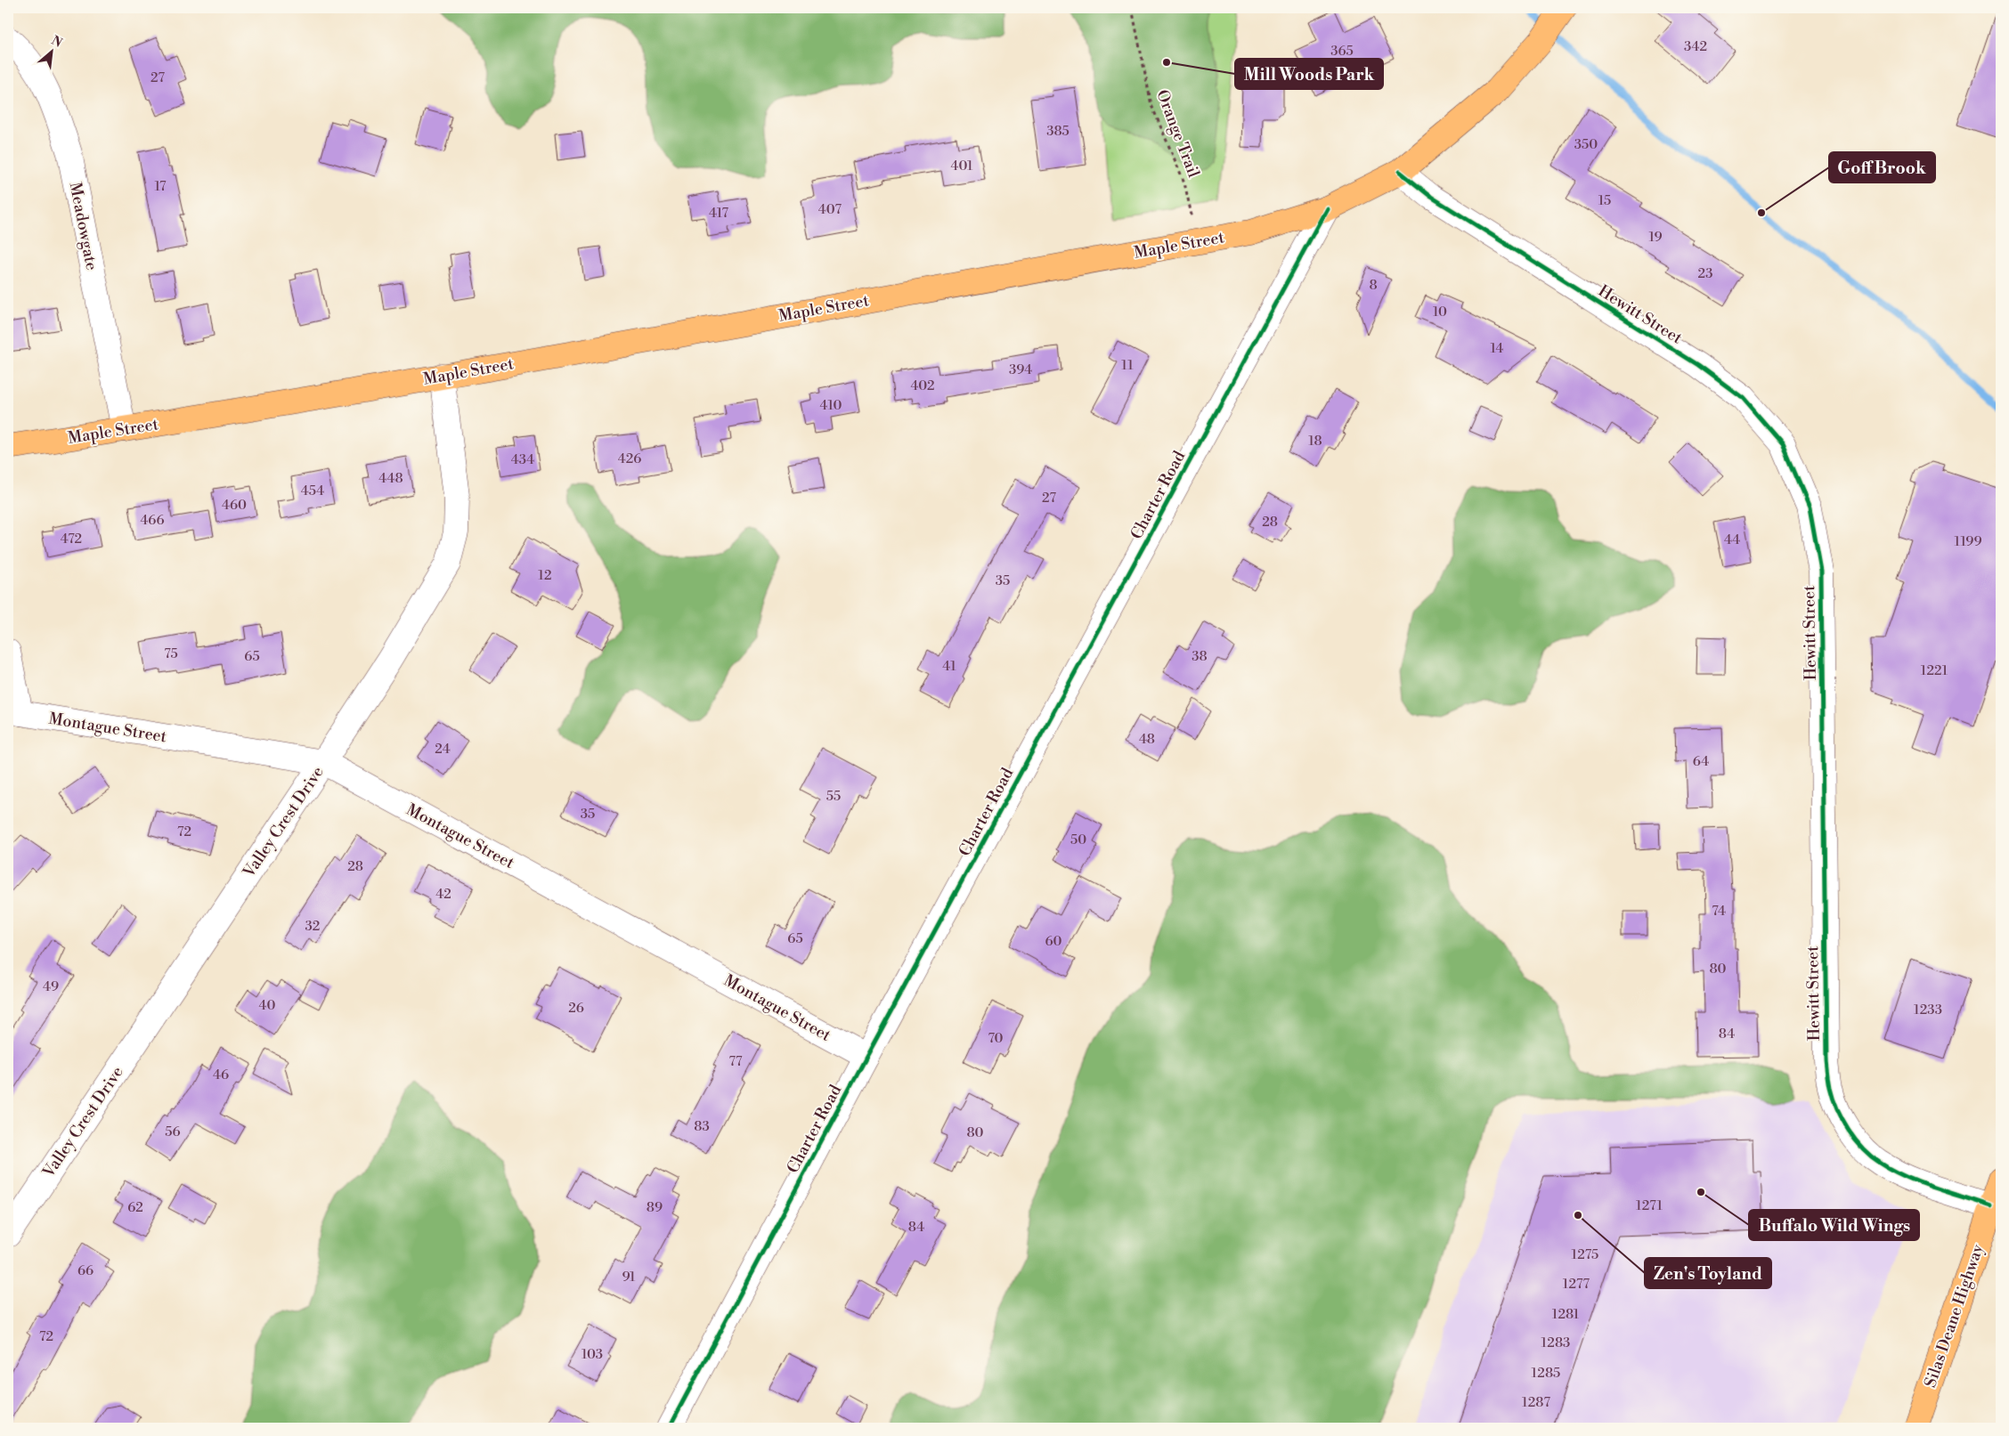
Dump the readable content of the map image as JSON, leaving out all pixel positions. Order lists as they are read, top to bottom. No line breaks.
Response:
{"streets":{"main road":["Maple Street","Silas Deane Highway"],"street":["Meadowgate","Hewitt Street","Charter Road","Montague Street","Valley Crest Drive"],"path":["Orange Trail"]},"crossings":[["Orange Trail","Maple Street"],["Meadowgate","Maple Street"],["Maple Street","Hewitt Street"],["Maple Street","Charter Road"],["Maple Street","Valley Crest Drive"],["Hewitt Street","Silas Deane Highway"],["Charter Road","Montague Street"],["Montague Street","Valley Crest Drive"]],"places":["Mill Woods Park","Goff Brook","Buffalo Wild Wings","Zen's Toyland"],"house_numbers":["342","365","27","385","350","401","17","15","407","417","19","23","8","10","14","11","394","402","410","18","426","434","448","454","27","460","466","28","472","44","1199","12","35","75","65","38","41","1221","48","24","64","55","35","72","50","28","42","74","32","65","60","80","49","40","26","1233","84","70","77","46","83","56","80","1271","62","89","84","1275","66","91","1277","1281","72","1283","103","1285","1287"],"north":"top right"}
